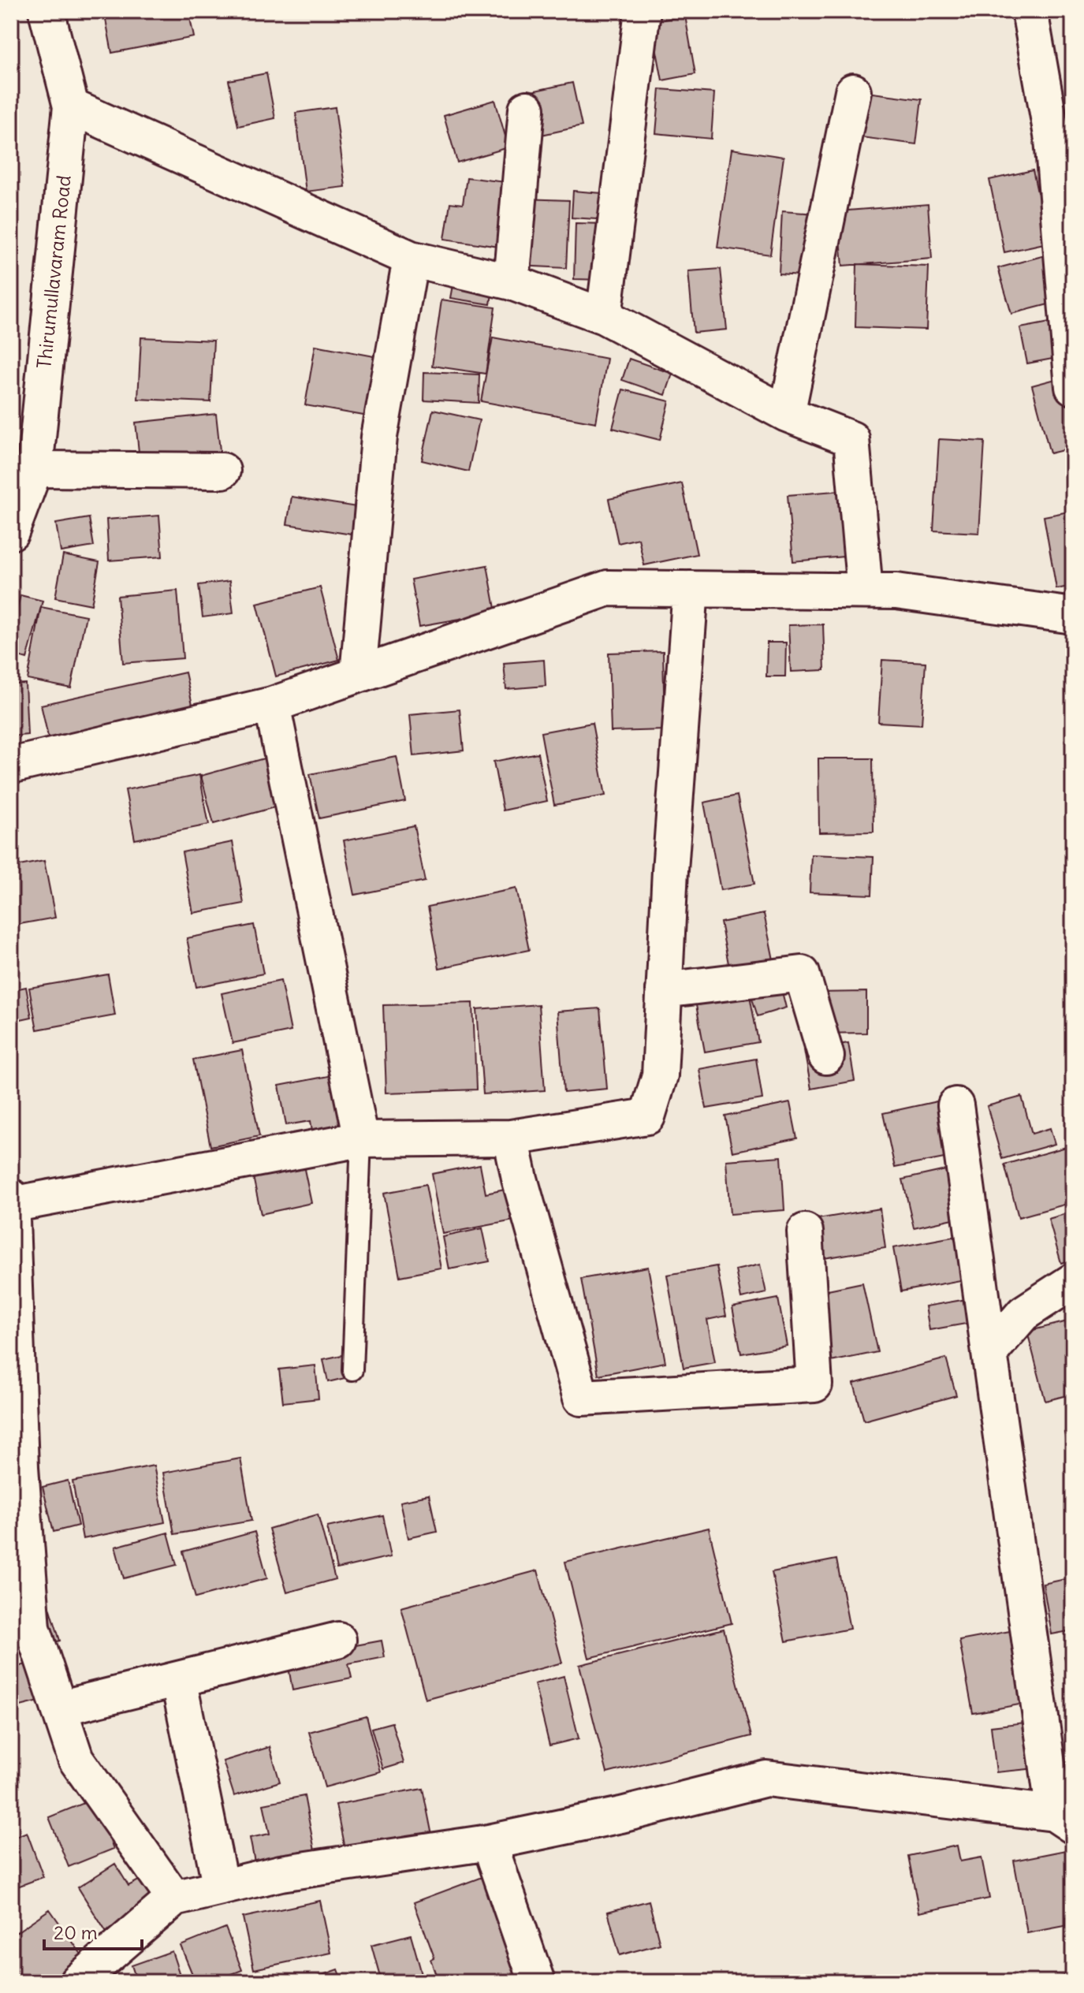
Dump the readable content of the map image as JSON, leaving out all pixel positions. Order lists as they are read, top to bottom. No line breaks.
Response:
{"streets":{"street":["Thirumullavaram Road"]},"scale_bar":"20 m"}
